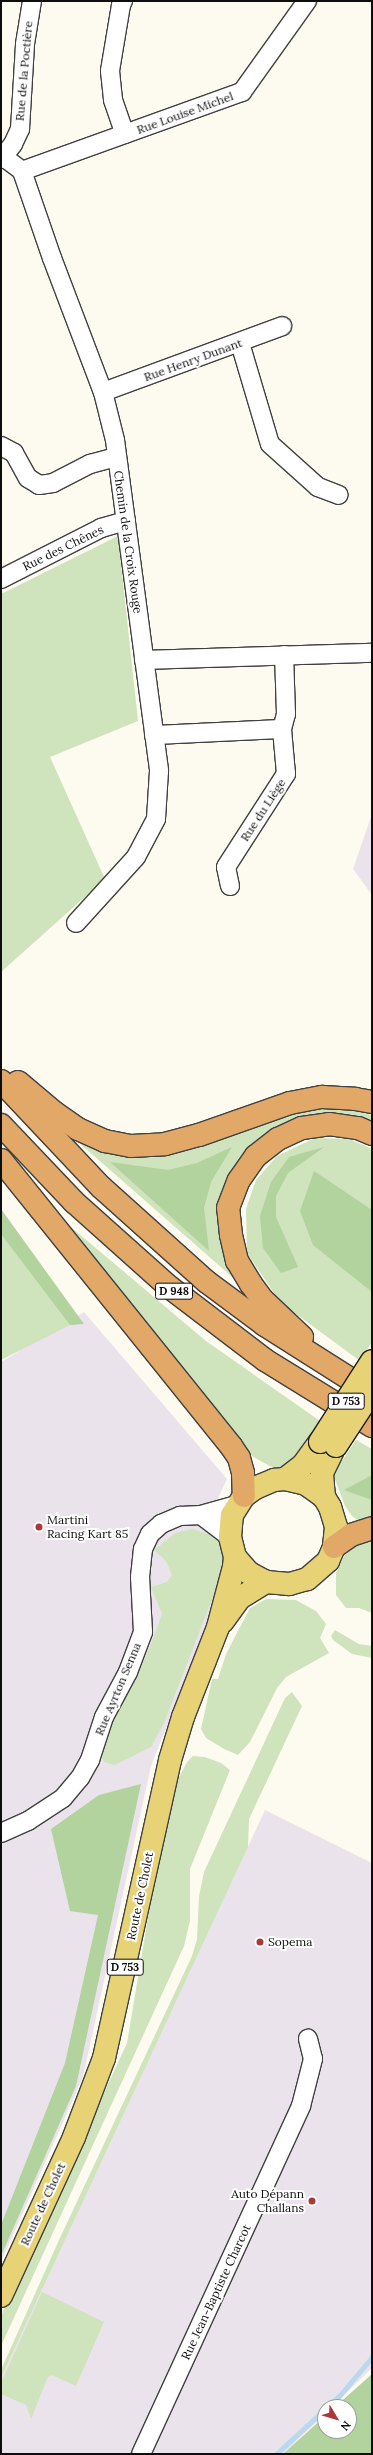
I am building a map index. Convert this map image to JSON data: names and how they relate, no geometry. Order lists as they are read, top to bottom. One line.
{"streets":{"highway":["D 948"],"main road":["D 753","Route de Cholet"],"street":["Rue de la Poctière","Rue Louise Michel","Rue Henry Dunant","Chemin de la Croix Rouge","Rue des Chênes","Rue du Liège","Rue Ayrton Senna","Rue Jean-Baptiste Charcot"]},"crossings":[["Rue Louise Michel","Chemin de la Croix Rouge"],["Rue Henry Dunant","Chemin de la Croix Rouge"],["Chemin de la Croix Rouge","Rue des Chênes"],["D 948","D 753"],["D 753","Rue Ayrton Senna"],["D 753","Route de Cholet"],["Rue Ayrton Senna","Route de Cholet"]],"places":["Martini Racing Kart 85","Sopema","Auto Dépann Challans"],"north":"bottom right"}
